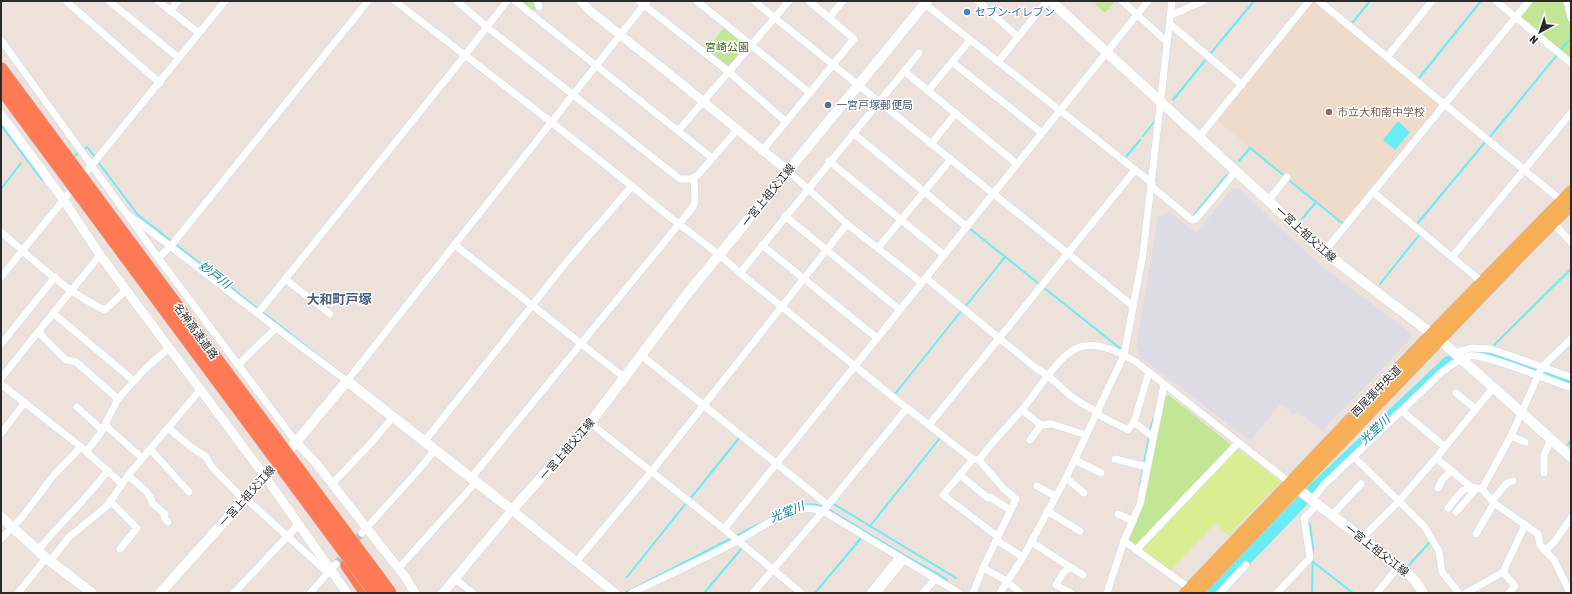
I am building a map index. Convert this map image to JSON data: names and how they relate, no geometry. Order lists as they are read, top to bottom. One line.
{"streets":{"highway":["名神高速道路"],"main road":["一宮上祖父江線","西尾張中央道"]},"crossings":[["一宮上祖父江線","西尾張中央道"]],"districts":["大和町戸塚"],"water":["妙戸川","光堂川"],"parks":["宮崎公園"],"places":["セブン-イレブン","一宮戸塚郵便局","市立大和南中学校"],"north":"bottom left"}
